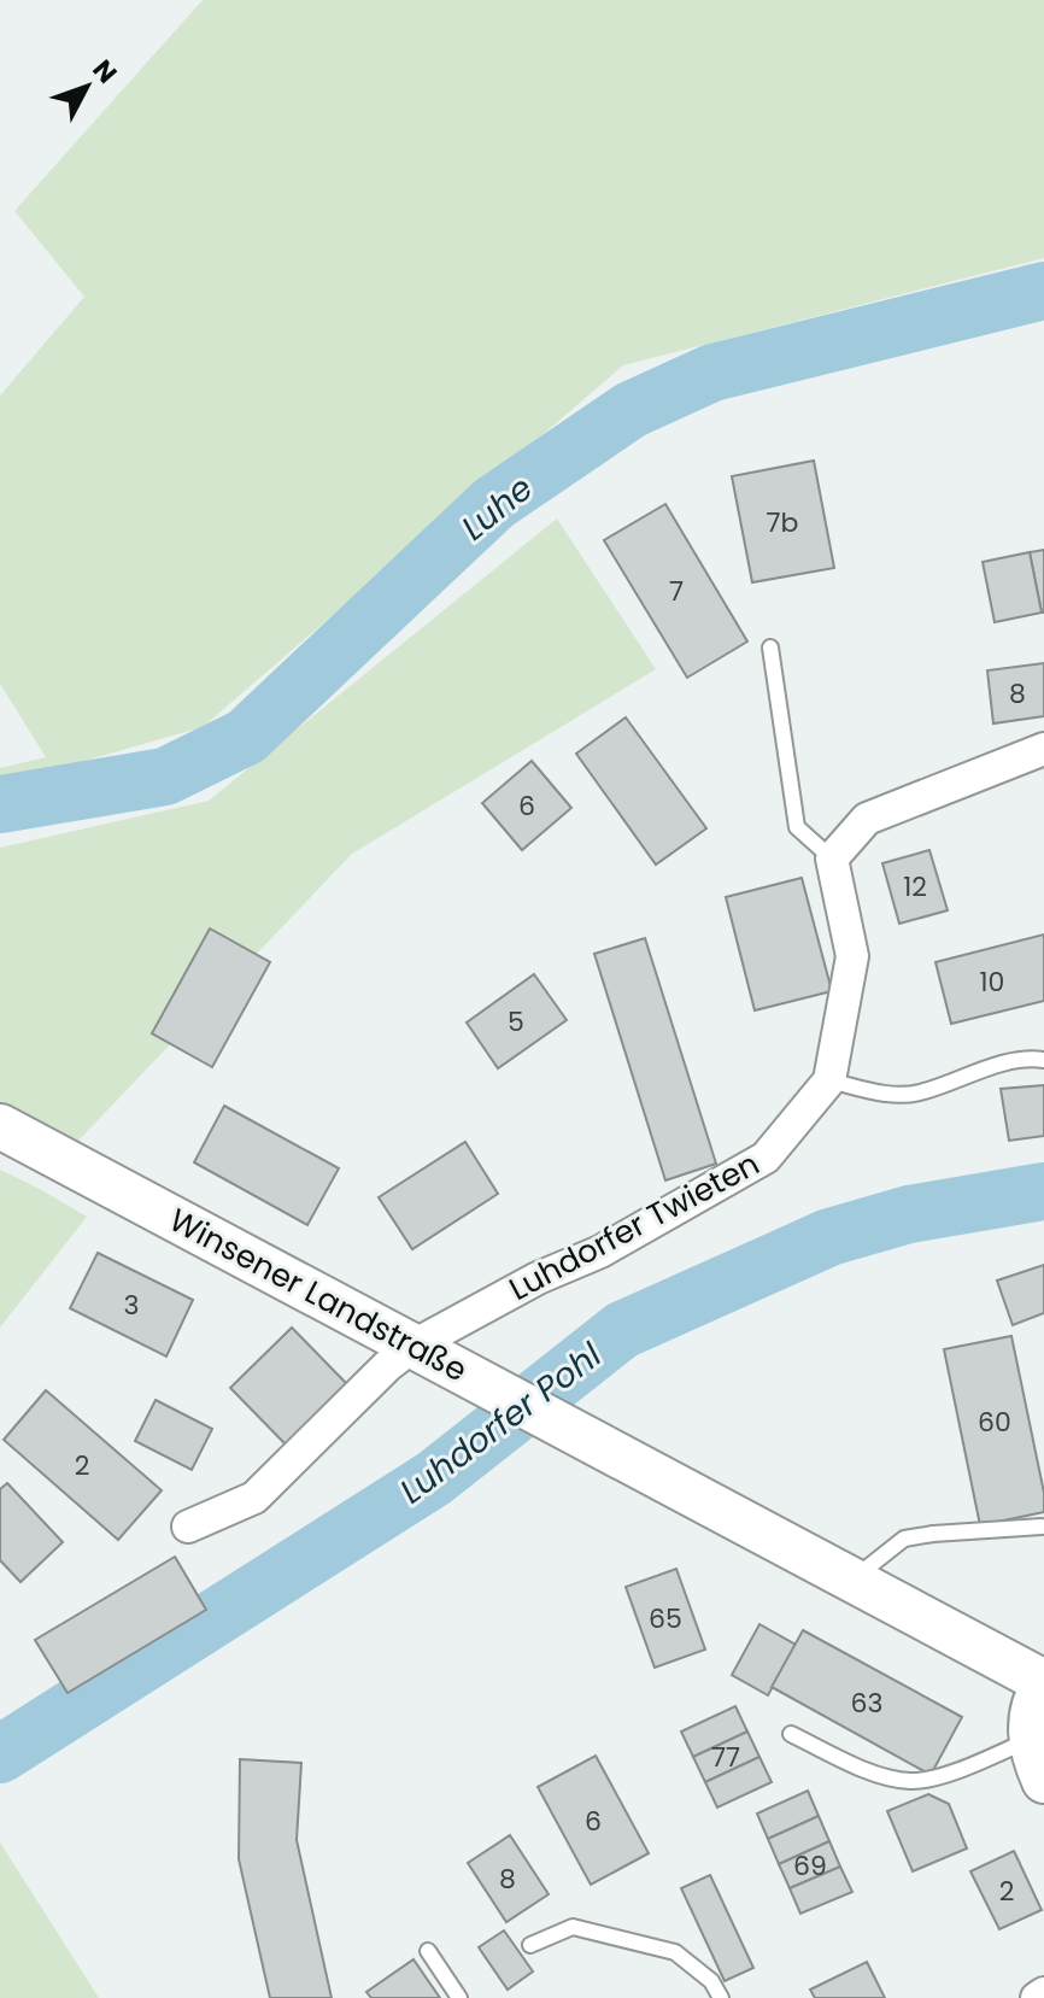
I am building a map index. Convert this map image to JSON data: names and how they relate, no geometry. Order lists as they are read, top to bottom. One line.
{"streets":{"main road":["Winsener Landstraße"],"street":["Luhdorfer Twieten"]},"crossings":[["Luhdorfer Twieten","Winsener Landstraße"]],"water":["Luhe","Luhdorfer Pohl"],"house_numbers":["7b","7","8","6","12","10","5","3","60","2","65","63","77","6","69","8","2"],"north":"top right"}
